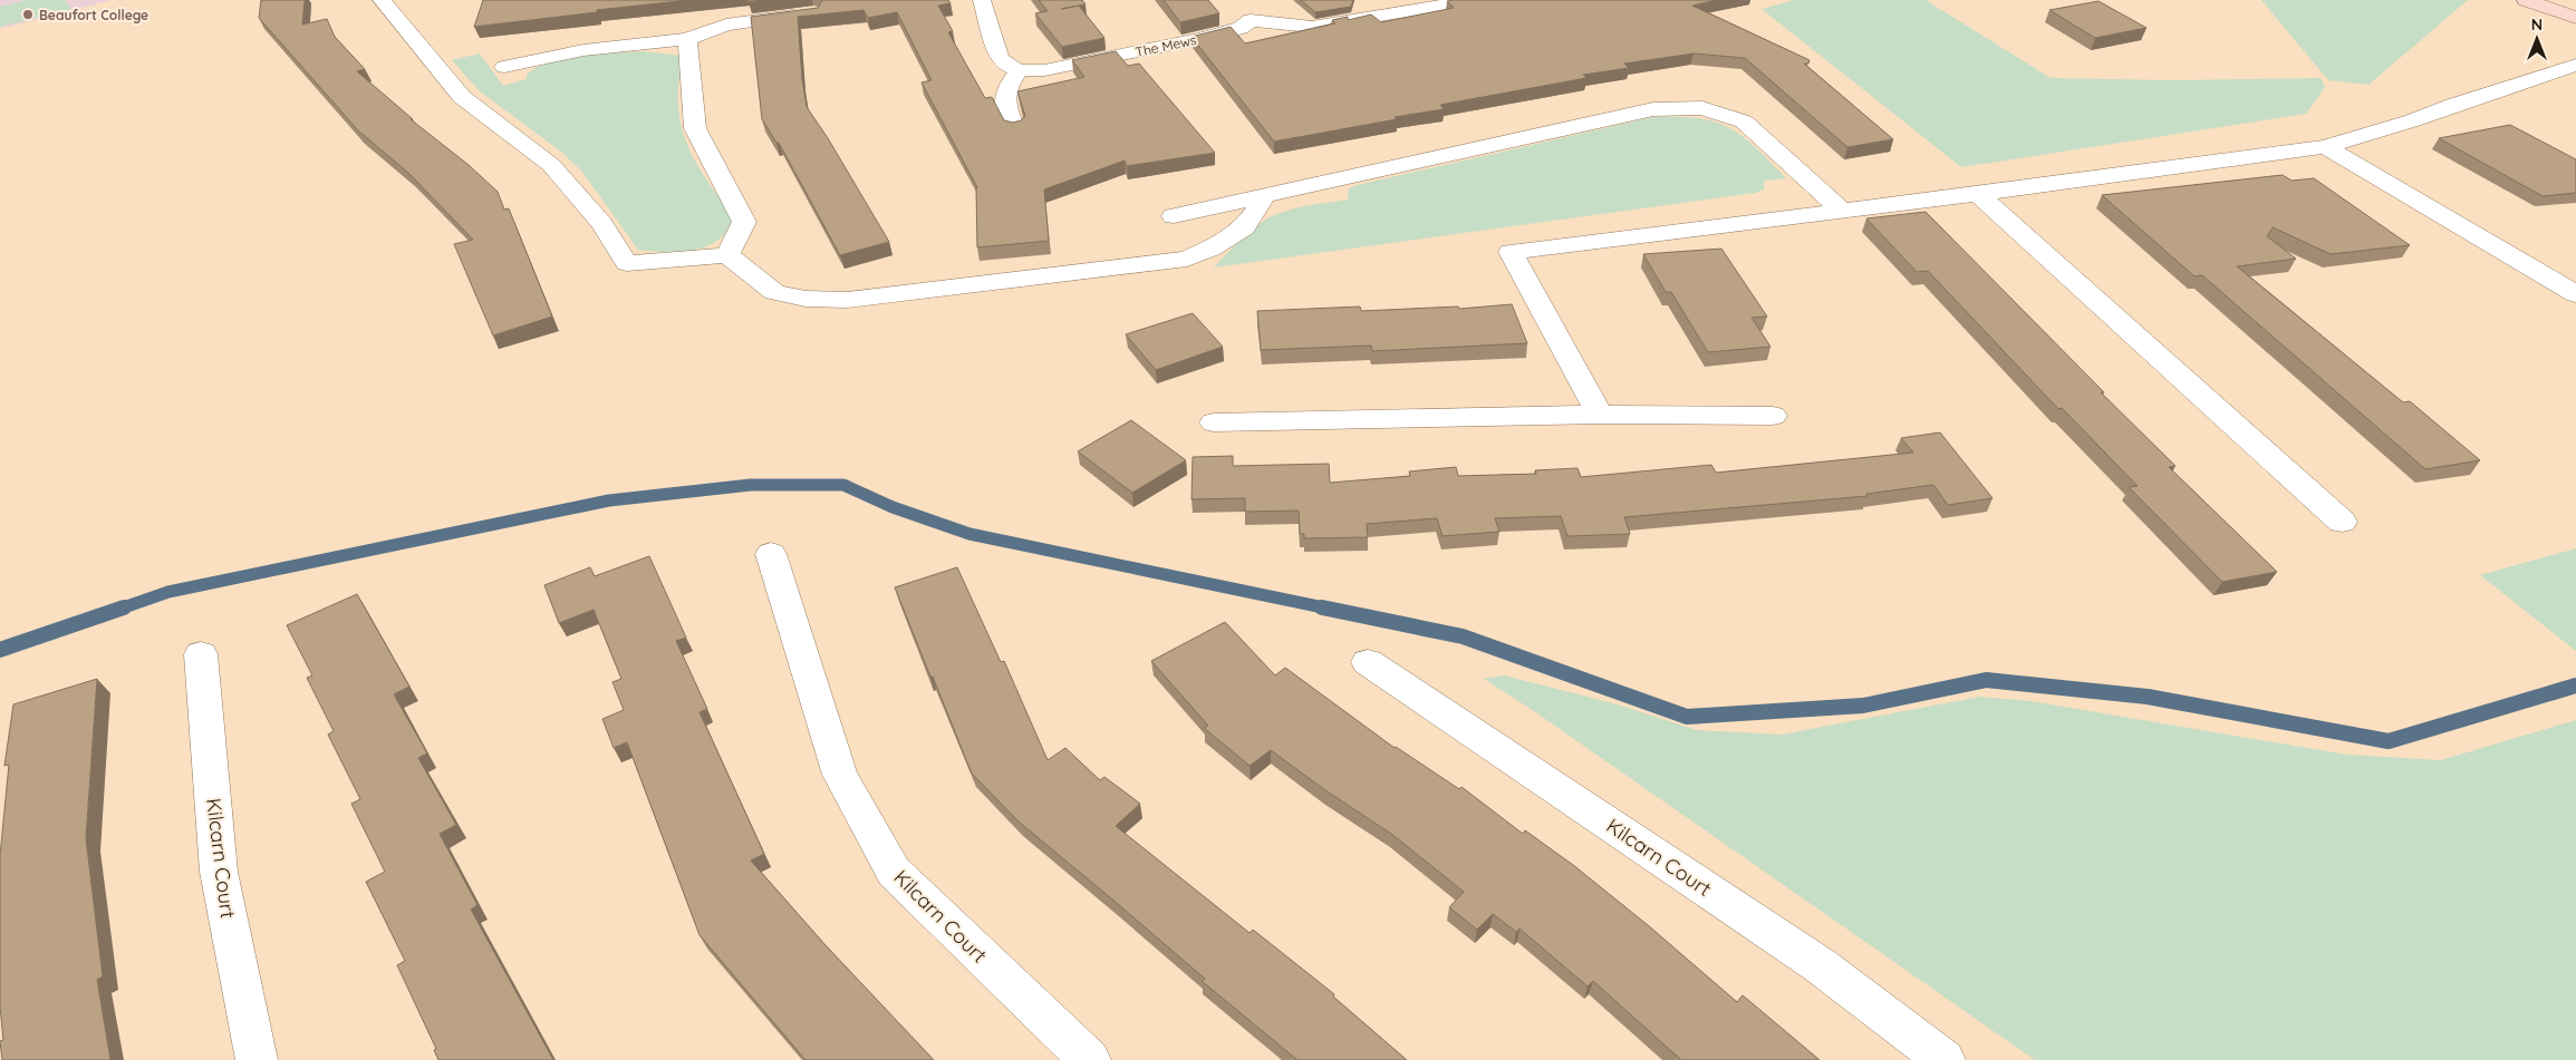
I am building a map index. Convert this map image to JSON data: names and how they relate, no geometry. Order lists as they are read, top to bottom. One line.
{"streets":{"street":["The Mews","Kilcarn Court"]},"places":["Beaufort College"],"north":"top"}
